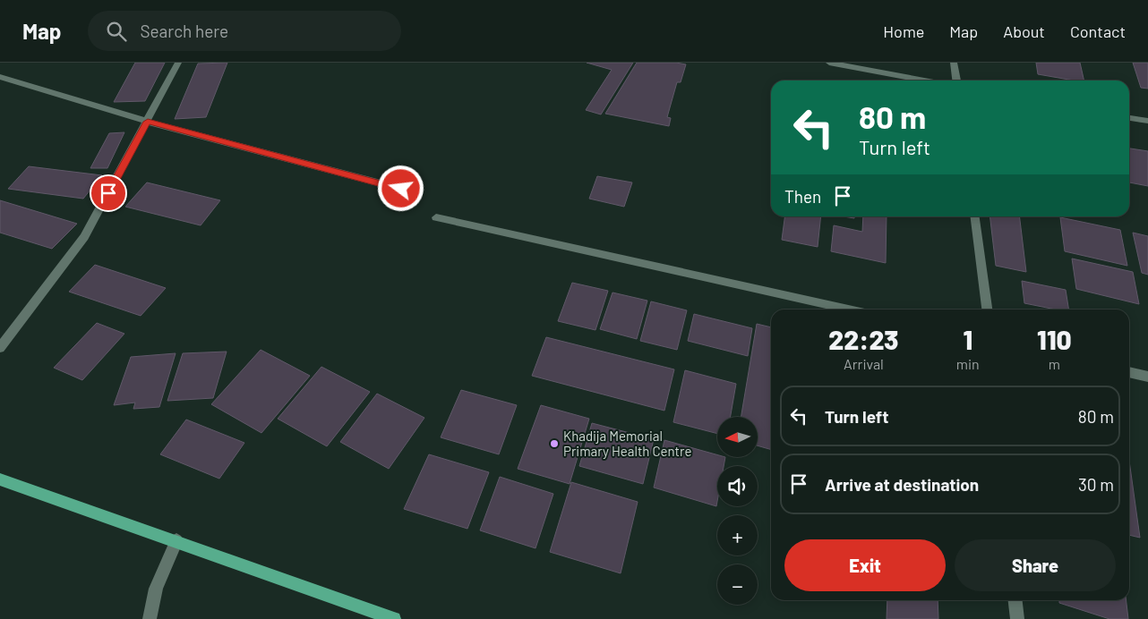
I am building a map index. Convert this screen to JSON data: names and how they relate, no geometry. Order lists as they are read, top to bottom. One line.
{"places":["Khadija Memorial Primary Health Centre"],"north":"left","page":{"header":"Map","search":"Search here","nav":["Home","Map","About","Contact"],"turn":["80 m","Turn left"],"then":"Then","eta":["22:23","Arrival","1","min","110","m"],"list":[{"name":"Turn left","value":"80 m"},{"name":"Arrive at destination","value":"30 m"}],"map_buttons":["+","−"],"buttons":["Exit","Share"]}}
